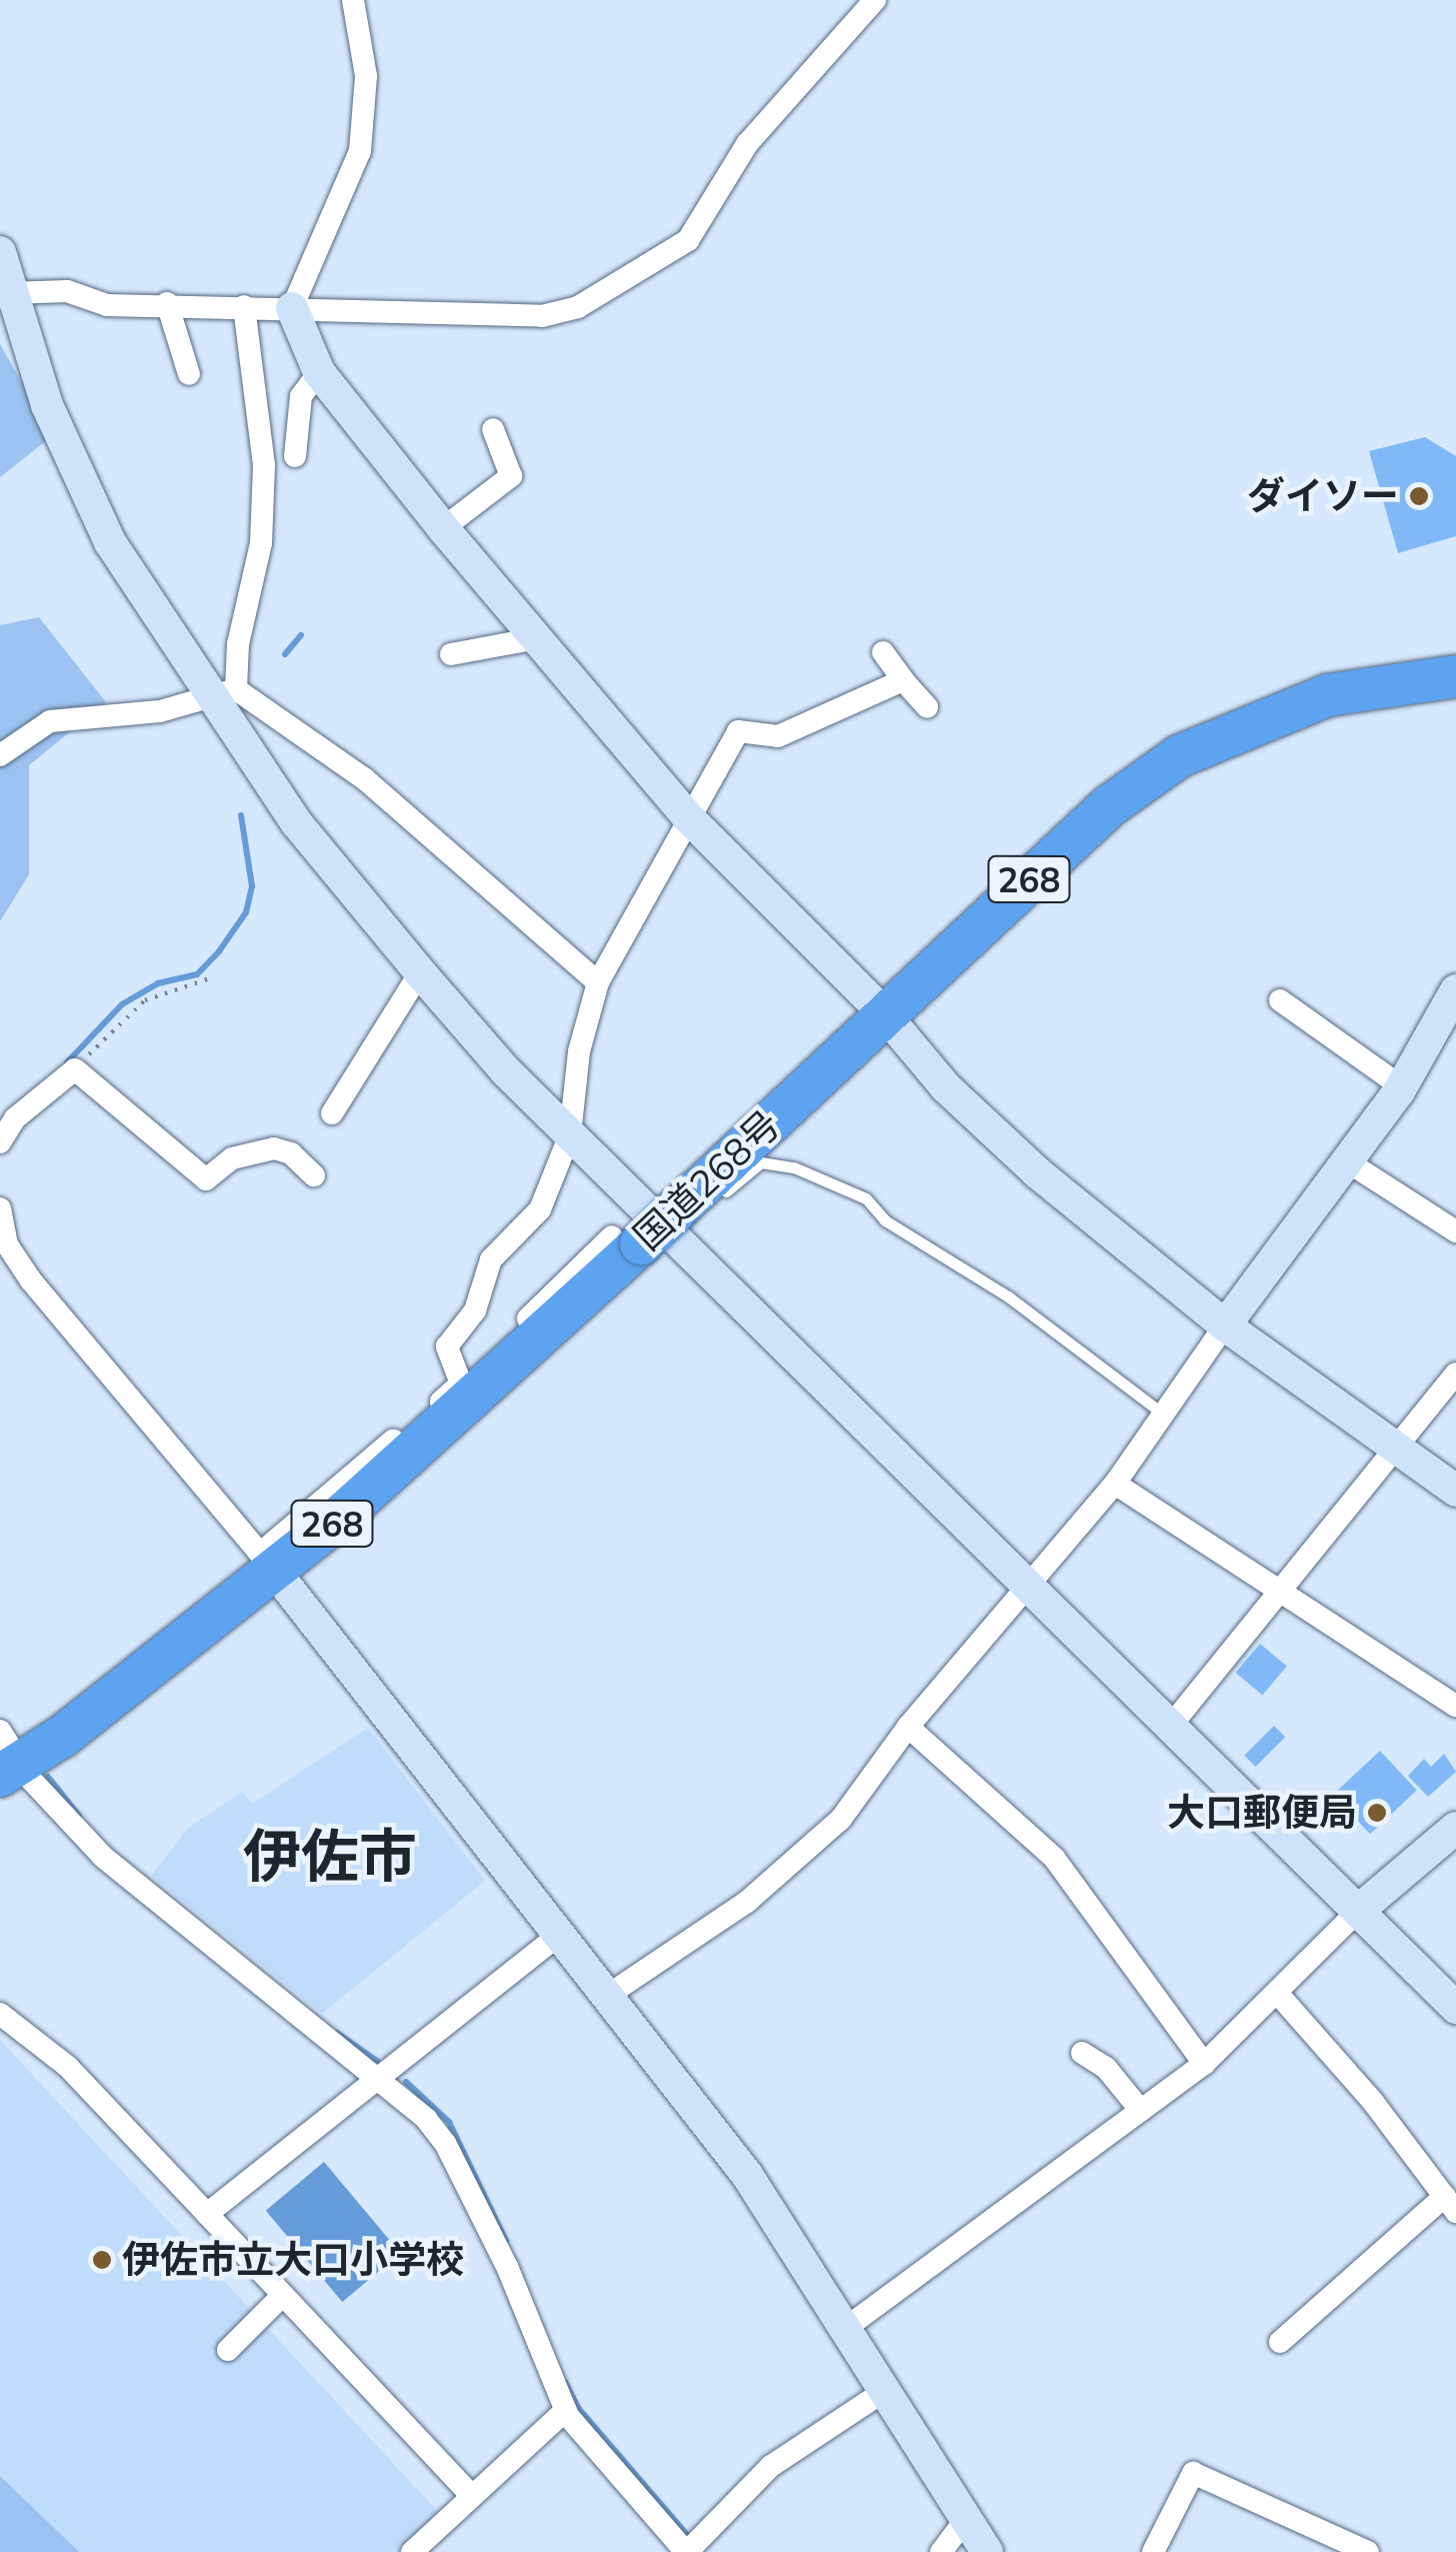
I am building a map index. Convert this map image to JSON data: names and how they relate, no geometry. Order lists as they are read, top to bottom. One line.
{"streets":{"highway":["268","国道268号"]},"districts":["伊佐市"],"places":["ダイソー","大口郵便局","伊佐市立大口小学校"]}
